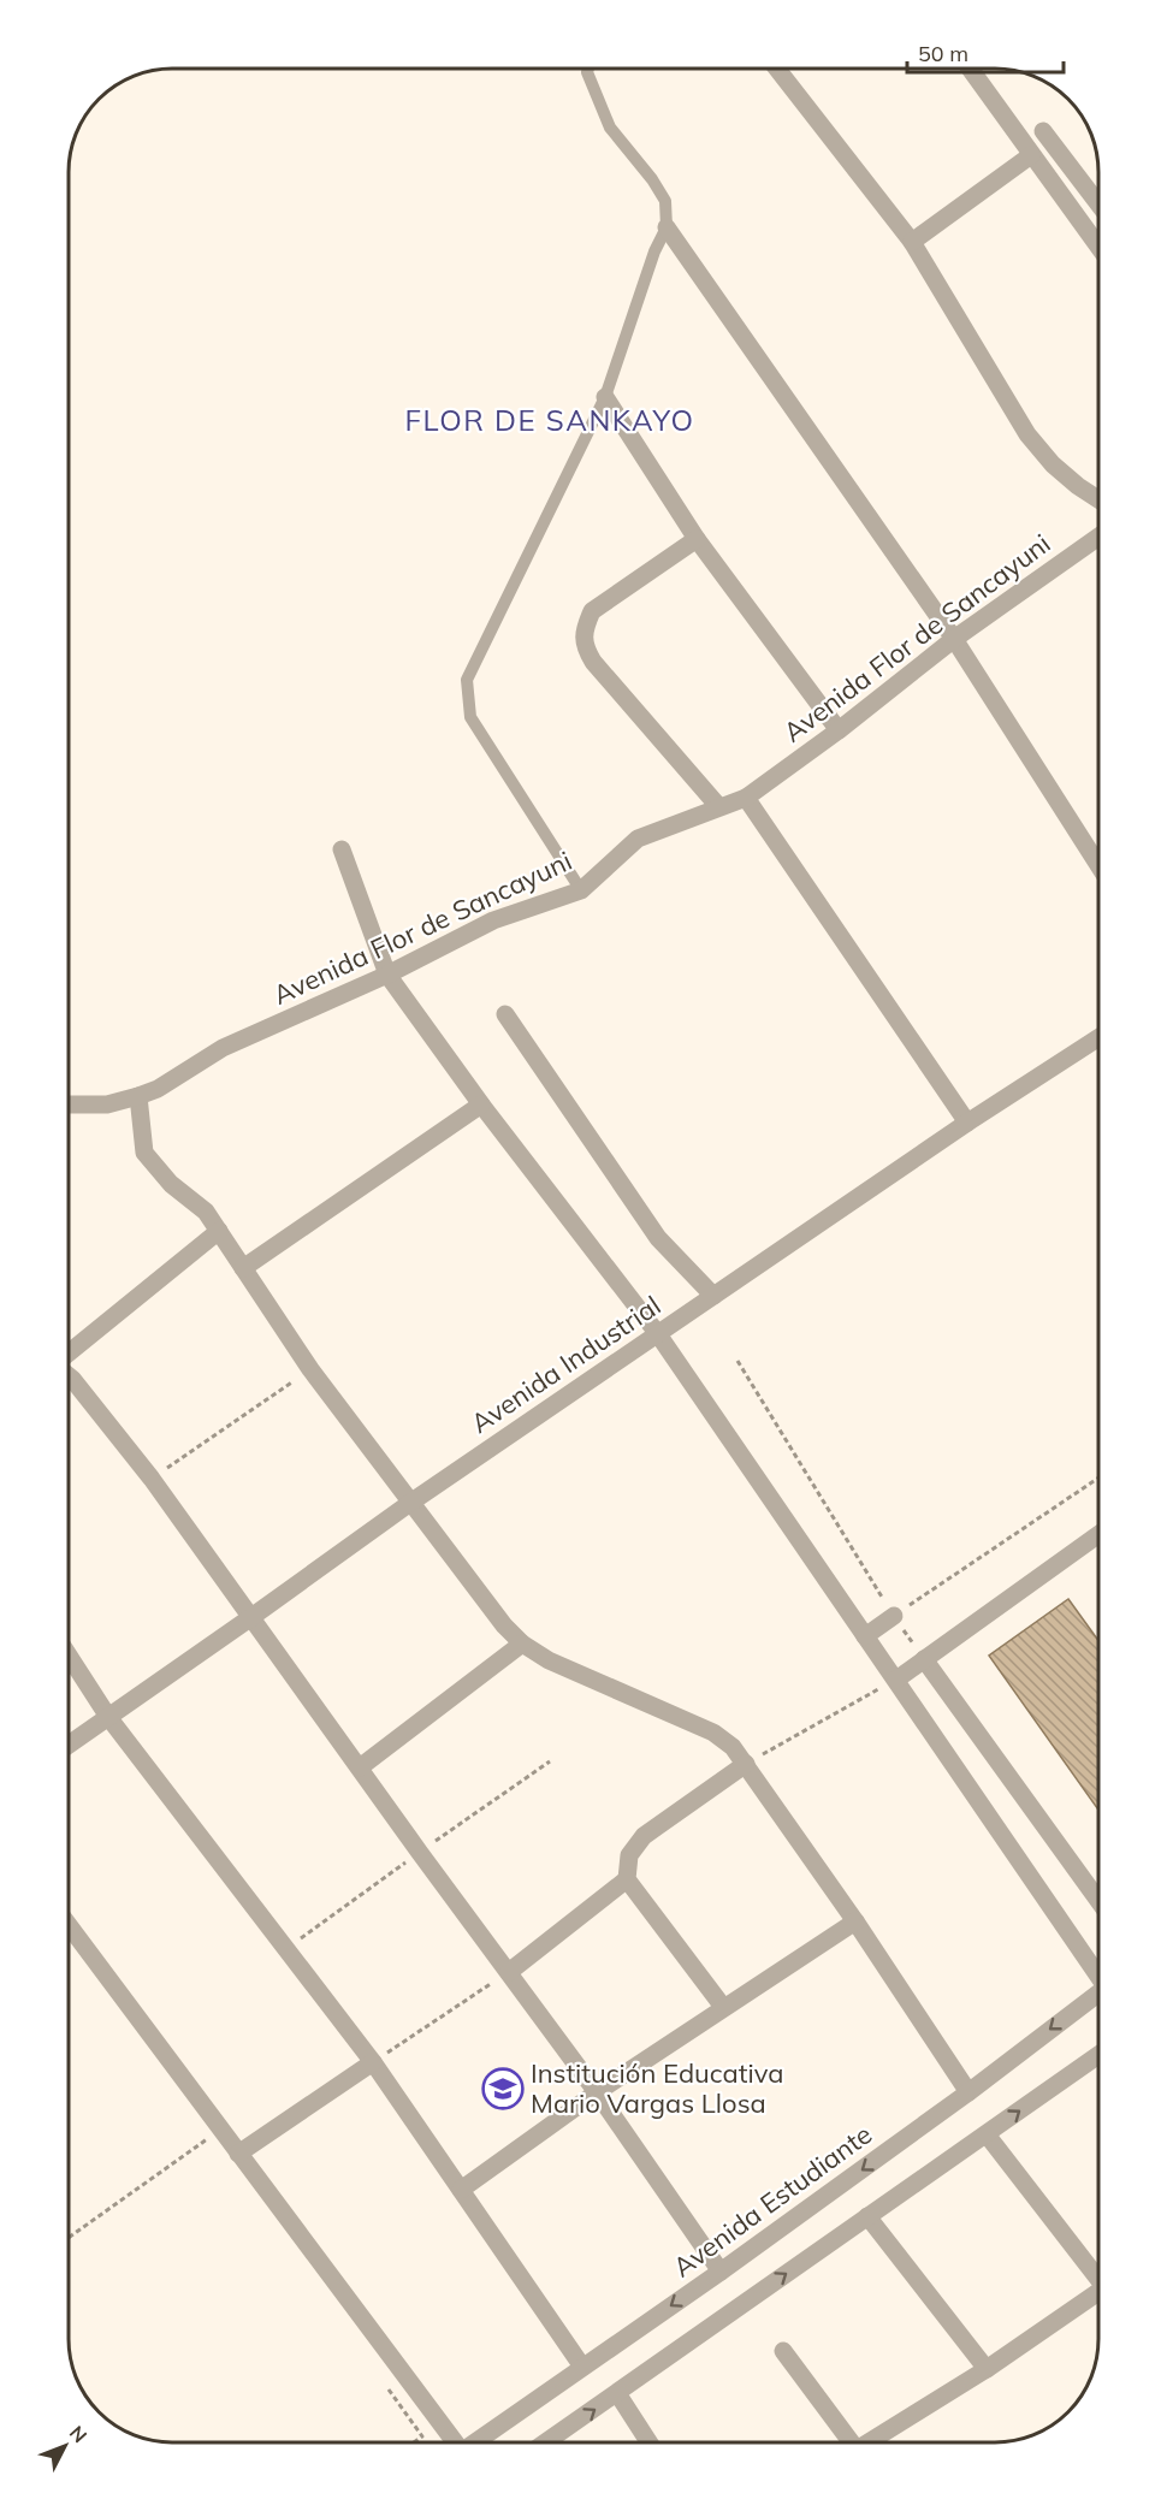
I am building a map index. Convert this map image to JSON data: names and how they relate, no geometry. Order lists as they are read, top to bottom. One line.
{"streets":{"street":["Avenida Flor de Sancayuni","Avenida Industrial","Avenida Estudiante"]},"districts":["FLOR DE SANKAYO"],"places":{"school or university":["Institución Educativa Mario Vargas Llosa"]},"scale_bar":"50 m","north":"top right"}
